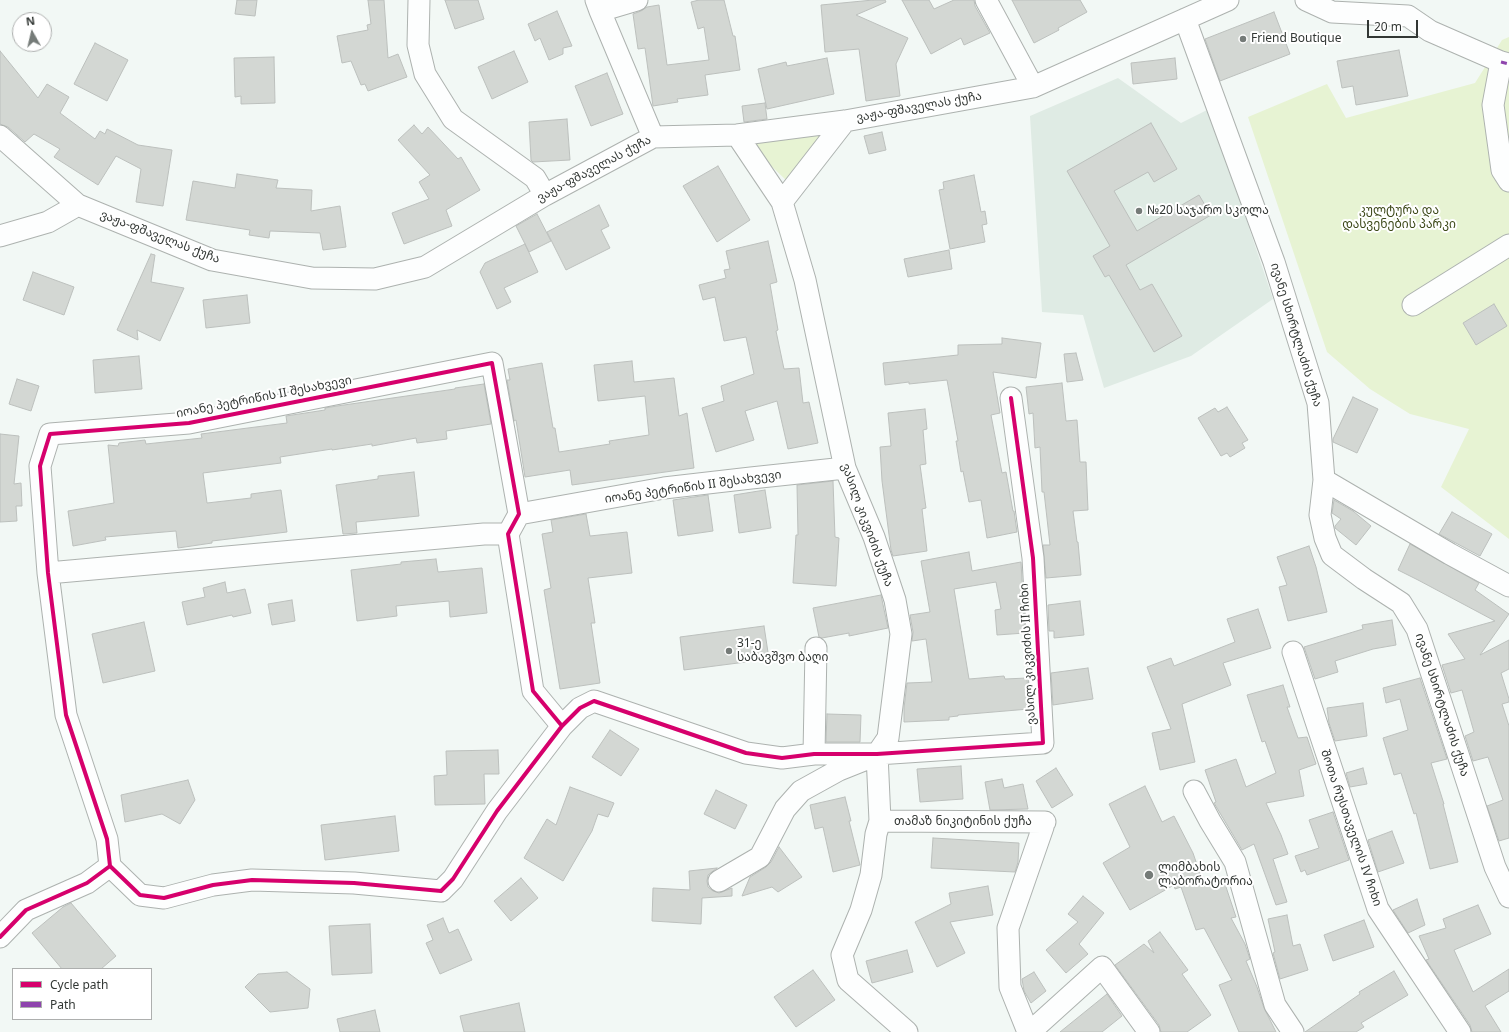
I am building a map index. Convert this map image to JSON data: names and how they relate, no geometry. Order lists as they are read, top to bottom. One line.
{"streets":{"street":["ვაჟა-ფშაველას ქუჩა","ივანე სხირტლაძის ქუჩა","იოანე პეტრიწის II შესახვევი","ვასილ კიკვიძის ქუჩა","ვასილ კიკვიძის II ჩიხი","თამაზ ნიკიტინის ქუჩა","შოთა რუსთაველის IV ჩიხი"]},"crossings":[["ვაჟა-ფშაველას ქუჩა","ივანე სხირტლაძის ქუჩა"],["ვაჟა-ფშაველას ქუჩა","ვასილ კიკვიძის ქუჩა"],["იოანე პეტრიწის II შესახვევი","ვასილ კიკვიძის ქუჩა"],["ვასილ კიკვიძის ქუჩა","ვასილ კიკვიძის II ჩიხი"]],"parks":["კულტურა და დასვენების პარკი"],"places":["Friend Boutique","№20 საჯარო სკოლა","31-ე საბავშვო ბაღი","ლიმბახის ლაბორატორია"],"legend":["Cycle path","Path"],"scale_bar":"20 m","north":"top"}
